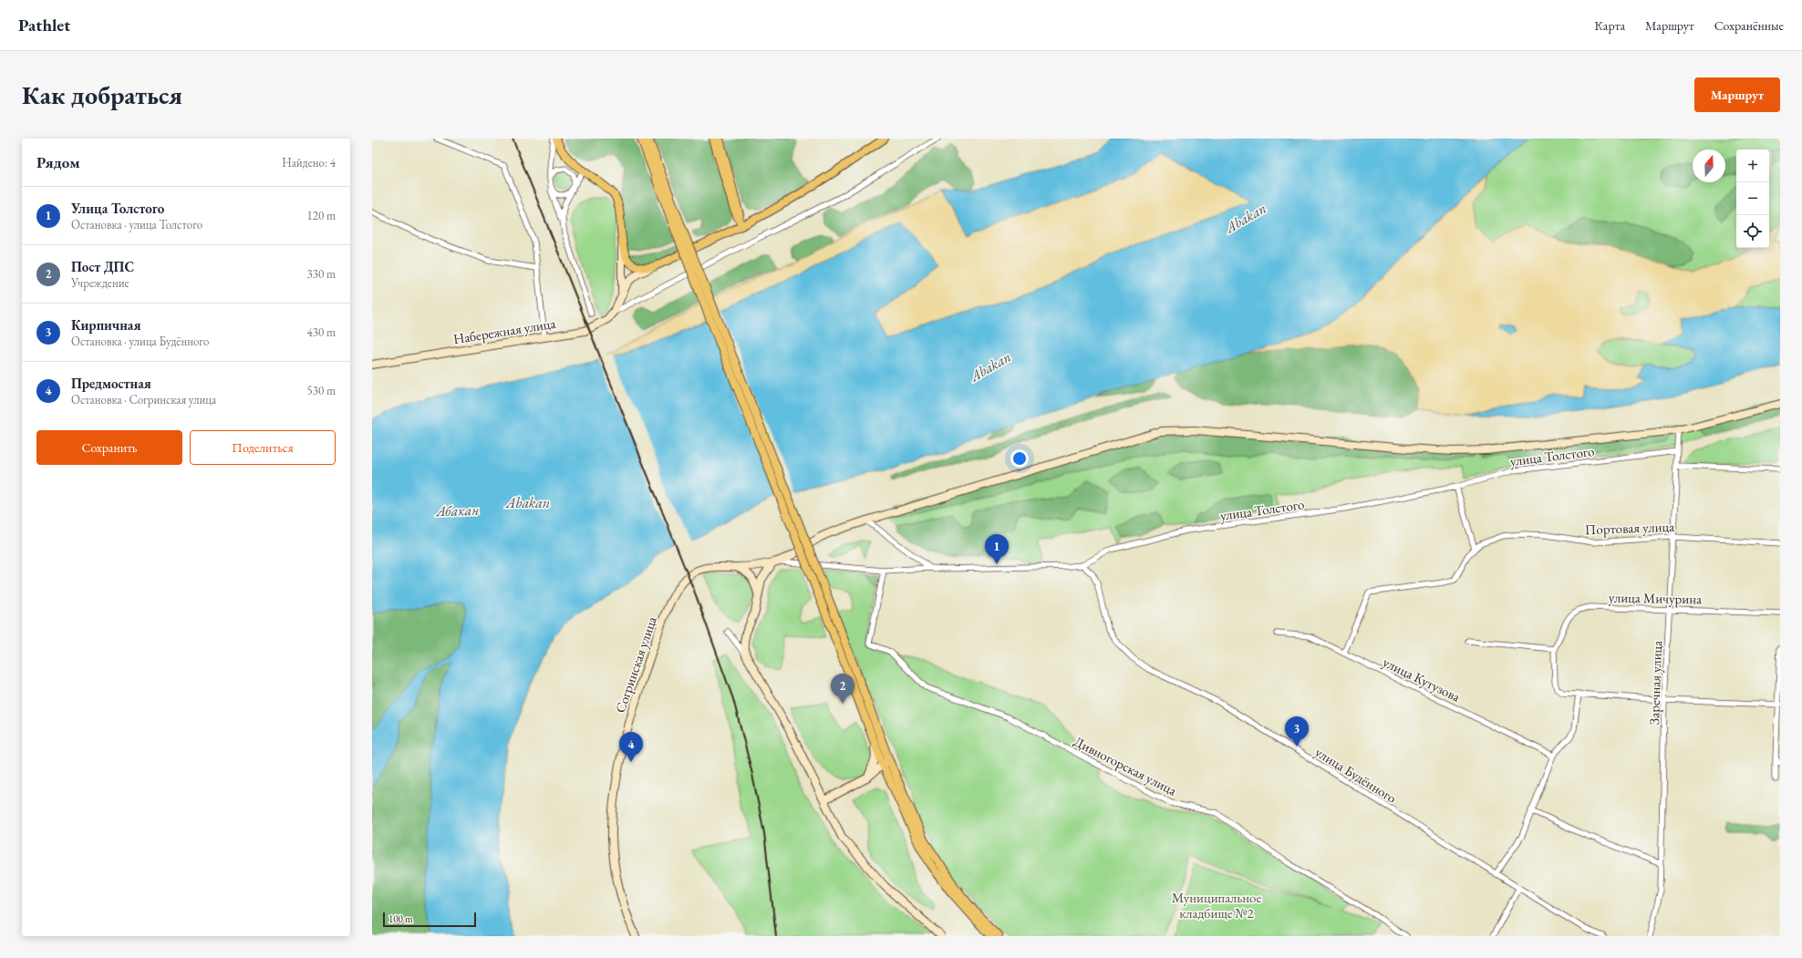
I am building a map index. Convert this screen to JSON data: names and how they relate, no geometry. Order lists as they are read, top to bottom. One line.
{"streets":{"street":["Набережная улица","улица Толстого","Портовая улица","улица Мичурина","Согринская улица","улица Кутузова","Заречная улица","Дивногорская улица","улица Будённого"]},"crossings":[["улица Толстого","Согринская улица"],["улица Толстого","Заречная улица"],["улица Толстого","Дивногорская улица"],["улица Толстого","улица Будённого"],["Портовая улица","улица Кутузова"],["Портовая улица","Заречная улица"],["улица Мичурина","Заречная улица"]],"water":["Abakan","Абакан"],"parks":["Муниципальное кладбище №2"],"scale_bar":"100 m","north":"top","page":{"header":"Pathlet","nav":["Карта","Маршрут","Сохранённые"],"buttons":["Маршрут",["Сохранить","Поделиться"]],"title":"Как добраться","heading":["Рядом","Найдено: 4"],"map_buttons":["+","−"],"list":[{"mark":"1","name":"Улица Толстого","note":"Остановка · улица Толстого","value":"120 m"},{"mark":"2","name":"Пост ДПС","note":"Учреждение","value":"330 m"},{"mark":"3","name":"Кирпичная","note":"Остановка · улица Будённого","value":"430 m"},{"mark":"4","name":"Предмостная","note":"Остановка · Согринская улица","value":"530 m"}],"pins":["1","2","3","4"],"scale":"100 m"}}
